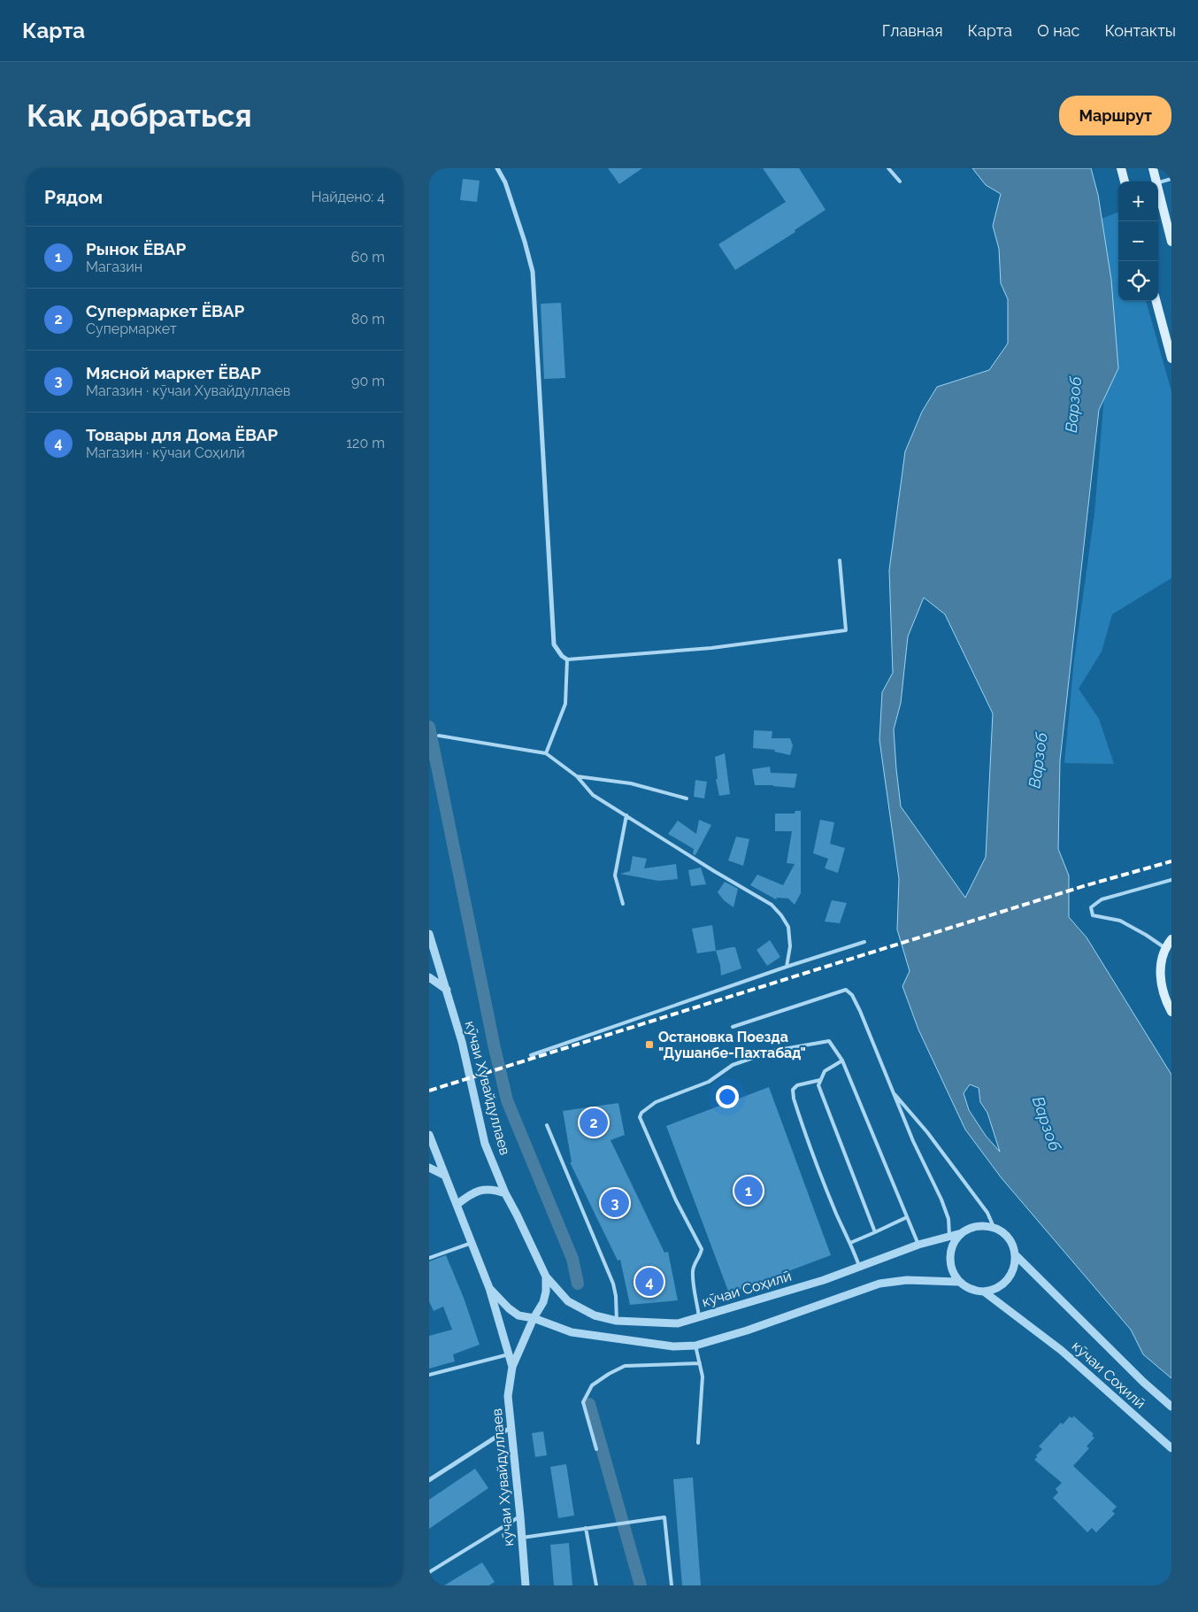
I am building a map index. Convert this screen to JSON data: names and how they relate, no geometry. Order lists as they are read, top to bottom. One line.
{"streets":{"street":["кӯчаи Хувайдуллаев","кӯчаи Соҳилӣ"]},"crossings":[["кӯчаи Хувайдуллаев","кӯчаи Соҳилӣ"]],"water":["Варзоб"],"places":{"transit":["Остановка Поезда \"Душанбе-Пахтабад\""]},"page":{"header":"Карта","nav":["Главная","Карта","О нас","Контакты"],"buttons":"Маршрут","title":"Как добраться","heading":["Рядом","Найдено: 4"],"map_buttons":["+","−"],"list":[{"mark":"1","name":"Рынок ЁВАР","note":"Магазин","value":"60 m"},{"mark":"2","name":"Супермаркет ЁВАР","note":"Супермаркет","value":"80 m"},{"mark":"3","name":"Мясной маркет ЁВАР","note":"Магазин · кӯчаи Хувайдуллаев","value":"90 m"},{"mark":"4","name":"Товары для Дома ЁВАР","note":"Магазин · кӯчаи Соҳилӣ","value":"120 m"}],"pins":["2","1","3","4"]}}
